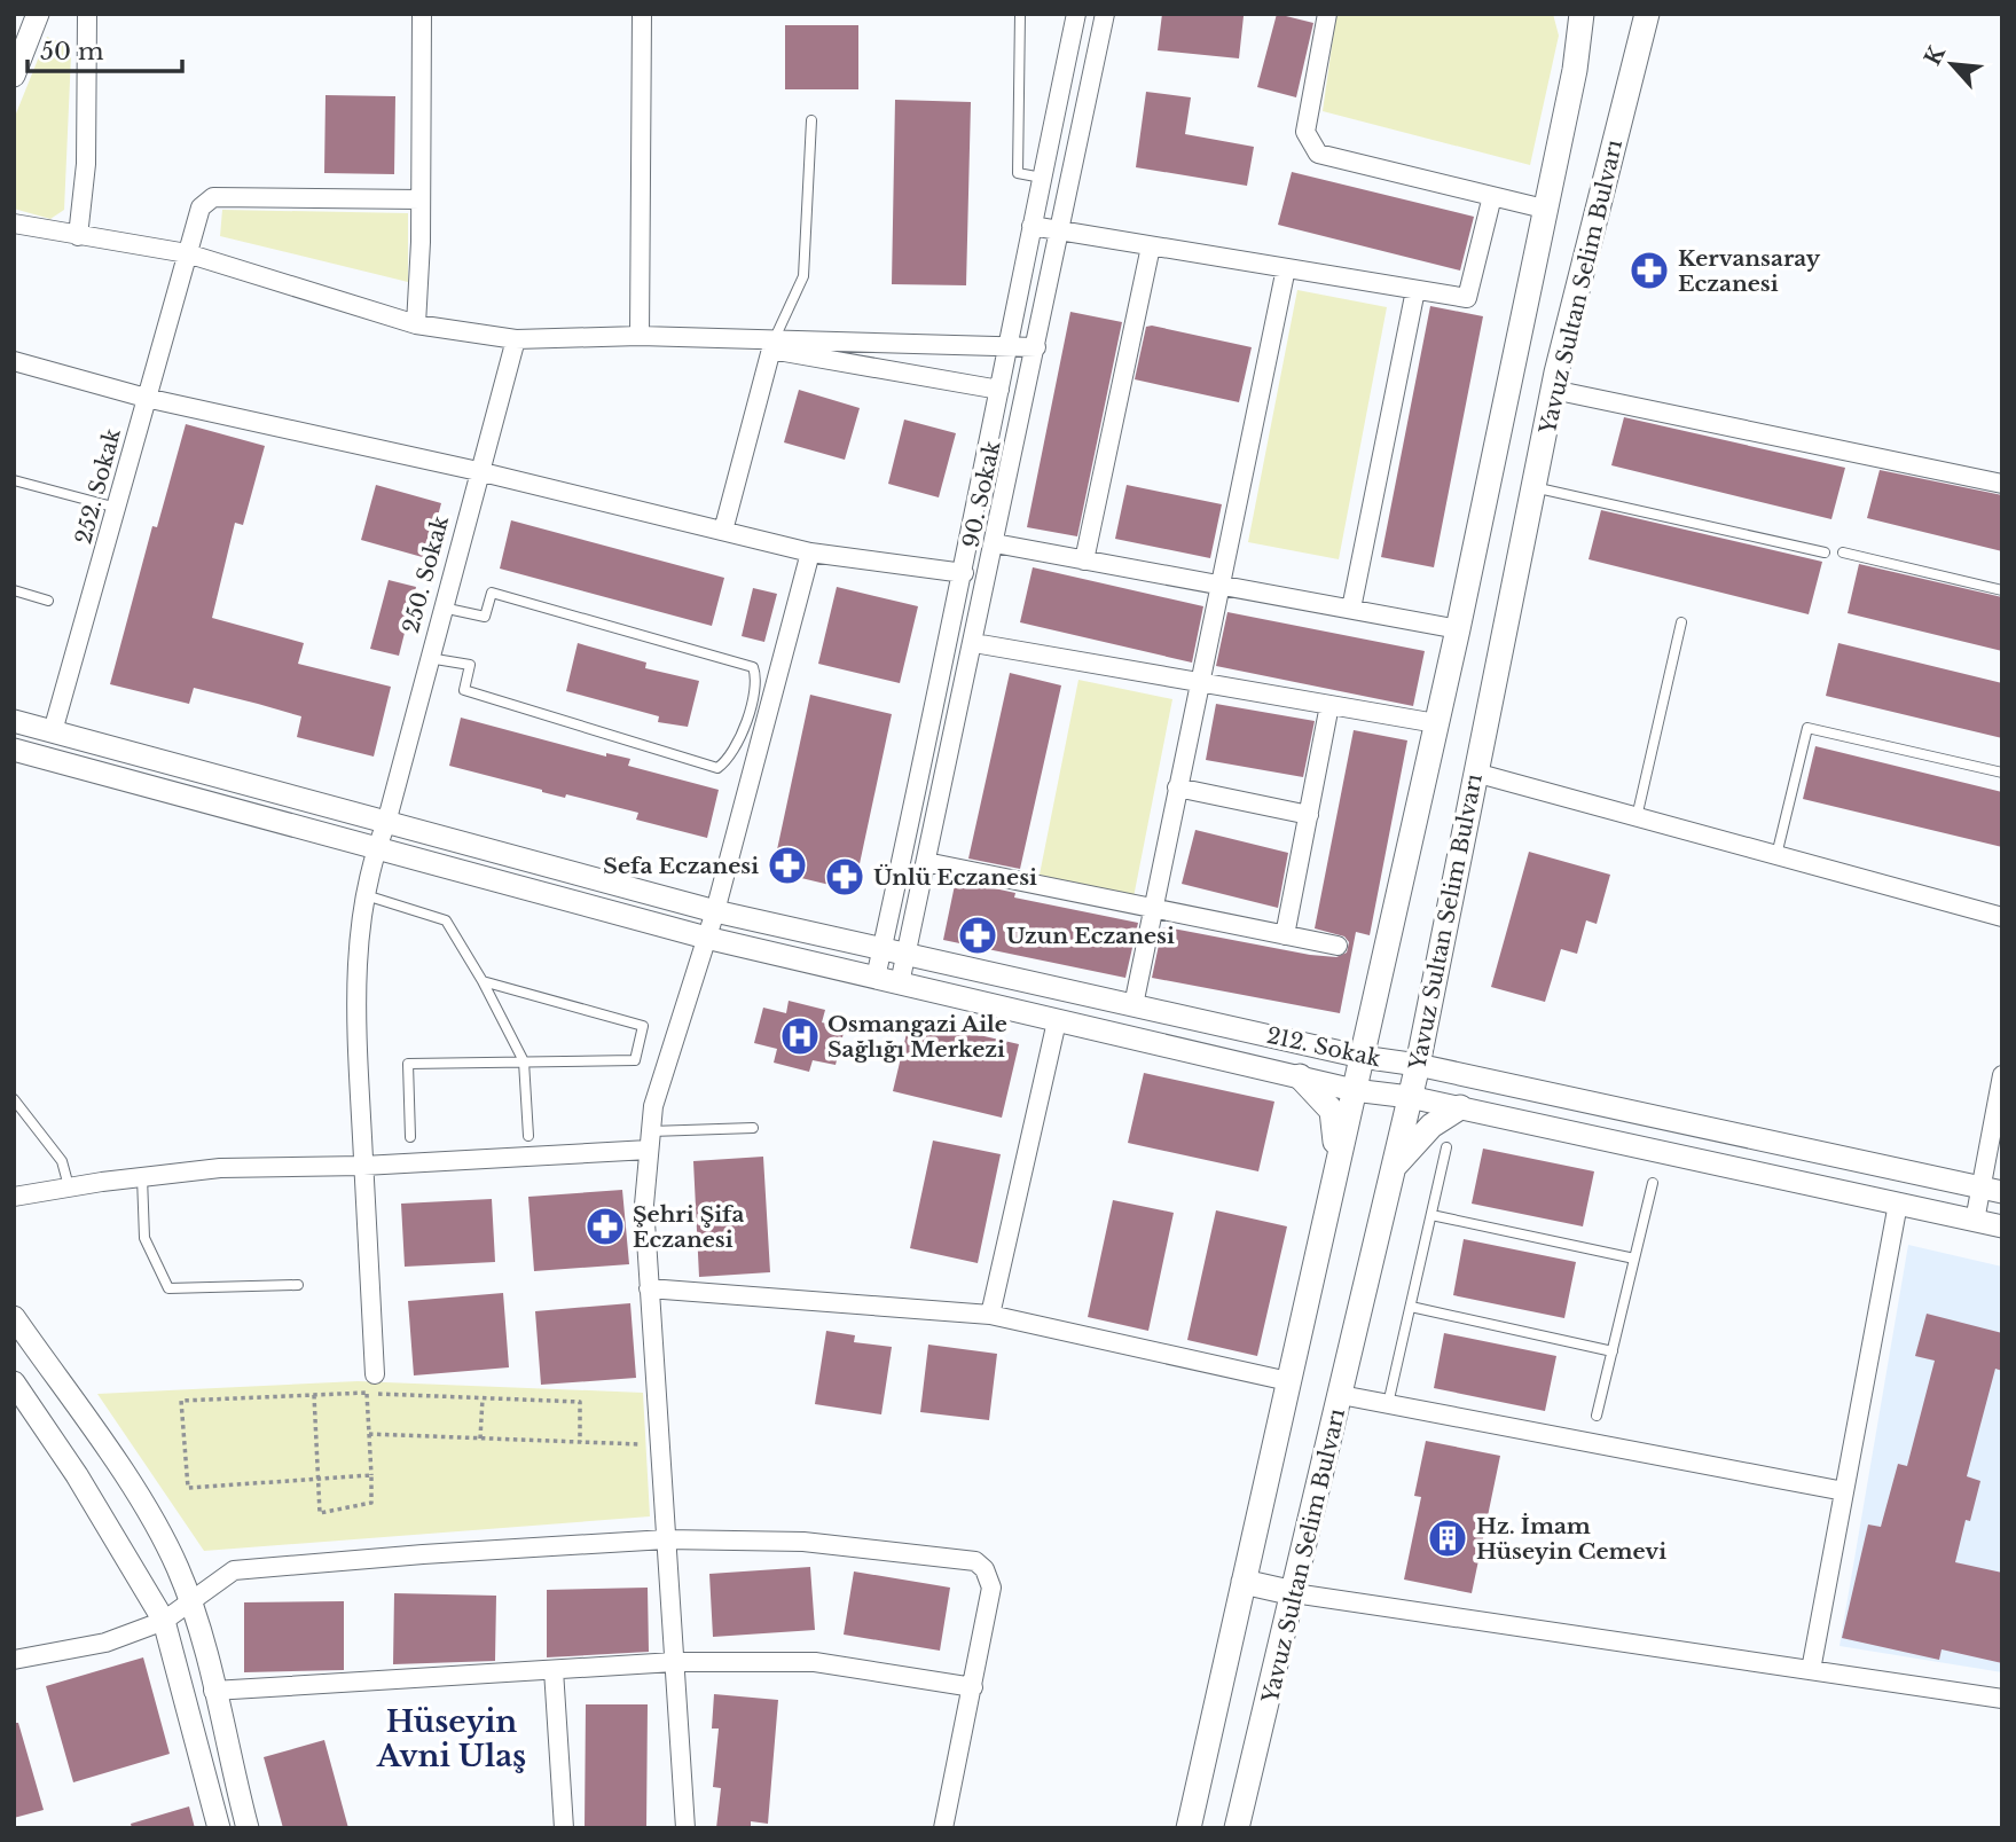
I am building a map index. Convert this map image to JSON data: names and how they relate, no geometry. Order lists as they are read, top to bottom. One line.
{"streets":{"main road":["Yavuz Sultan Selim Bulvarı"],"street":["252. Sokak","90. Sokak","250. Sokak","212. Sokak"]},"crossings":[["Yavuz Sultan Selim Bulvarı","212. Sokak"],["252. Sokak","212. Sokak"],["90. Sokak","212. Sokak"],["250. Sokak","212. Sokak"]],"districts":["Hüseyin Avni Ulaş"],"places":{"pharmacy":["Kervansaray Eczanesi","Sefa Eczanesi","Ünlü Eczanesi","Uzun Eczanesi","Şehri Şifa Eczanesi"],"hospital":["Osmangazi Aile Sağlığı Merkezi"],"building":["Hz. İmam Hüseyin Cemevi"]},"scale_bar":"50 m","north":"top left"}
